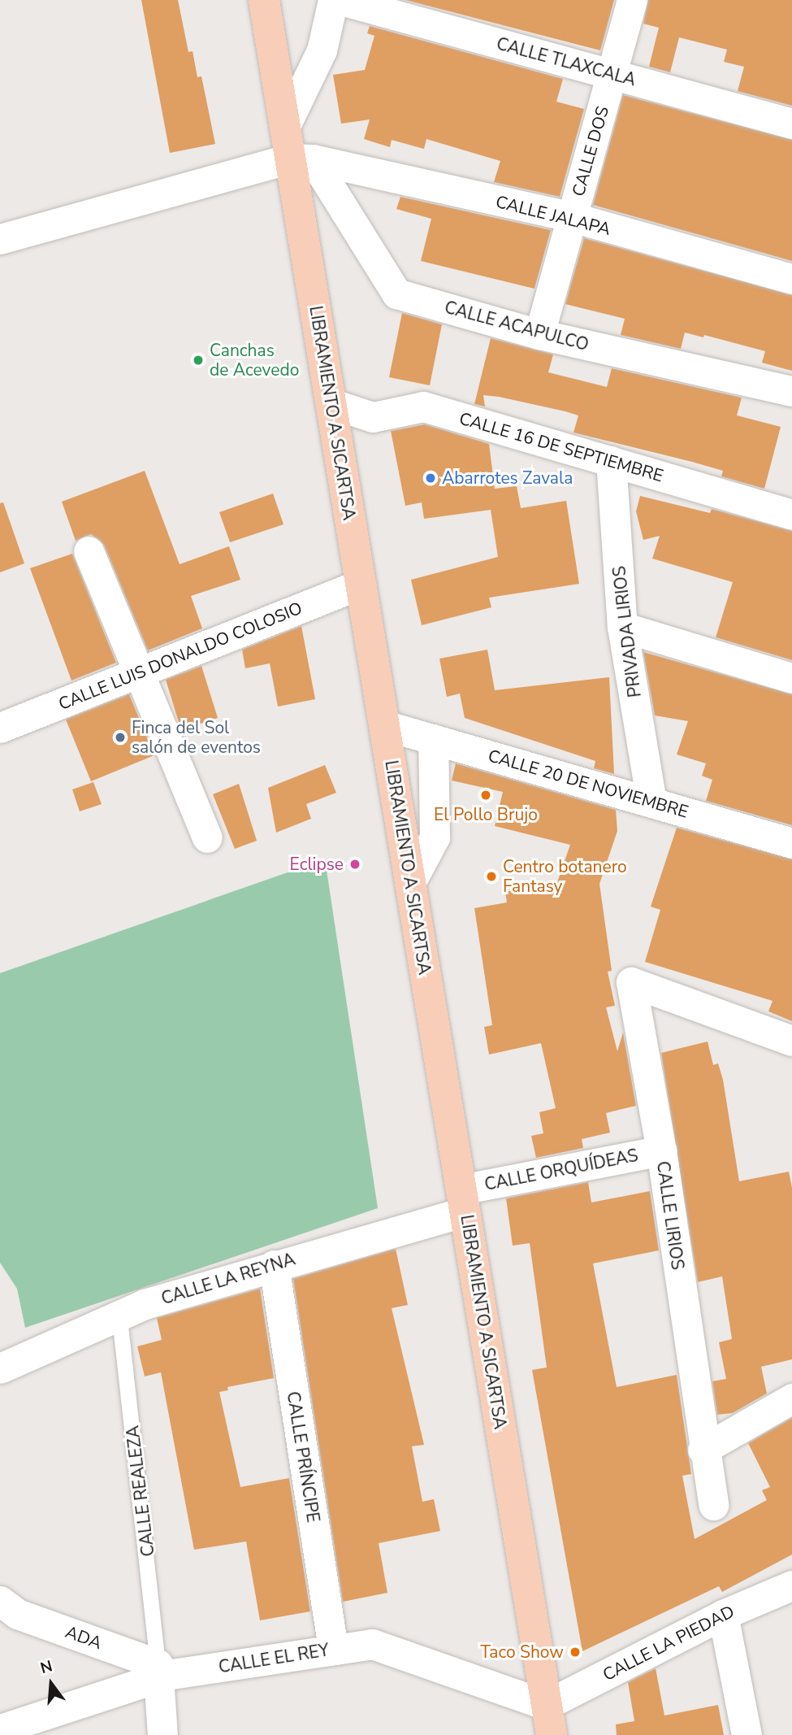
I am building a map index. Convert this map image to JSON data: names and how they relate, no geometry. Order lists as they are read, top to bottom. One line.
{"streets":{"main road":["LIBRAMIENTO A SICARTSA"],"street":["CALLE TLAXCALA","CALLE DOS","CALLE JALAPA","CALLE ACAPULCO","CALLE 16 DE SEPTIEMBRE","PRIVADA LIRIOS","CALLE LUIS DONALDO COLOSIO","CALLE 20 DE NOVIEMBRE","CALLE ORQUÍDEAS","CALLE LIRIOS","CALLE LA REYNA","CALLE PRÍNCIPE","ADA","CALLE LA PIEDAD","CALLE EL REY"],"lane":["CALLE REALEZA"]},"crossings":[["CALLE TLAXCALA","CALLE DOS"],["CALLE DOS","CALLE JALAPA"],["CALLE DOS","CALLE ACAPULCO"],["CALLE JALAPA","CALLE ACAPULCO"],["CALLE JALAPA","LIBRAMIENTO A SICARTSA"],["CALLE ACAPULCO","LIBRAMIENTO A SICARTSA"],["LIBRAMIENTO A SICARTSA","CALLE 16 DE SEPTIEMBRE"],["LIBRAMIENTO A SICARTSA","CALLE LUIS DONALDO COLOSIO"],["LIBRAMIENTO A SICARTSA","CALLE 20 DE NOVIEMBRE"],["LIBRAMIENTO A SICARTSA","CALLE ORQUÍDEAS"],["LIBRAMIENTO A SICARTSA","CALLE LA REYNA"],["LIBRAMIENTO A SICARTSA","CALLE LA PIEDAD"],["LIBRAMIENTO A SICARTSA","CALLE EL REY"],["CALLE 16 DE SEPTIEMBRE","PRIVADA LIRIOS"],["PRIVADA LIRIOS","CALLE 20 DE NOVIEMBRE"],["CALLE ORQUÍDEAS","CALLE LIRIOS"],["CALLE ORQUÍDEAS","CALLE LA REYNA"],["CALLE LA REYNA","CALLE PRÍNCIPE"],["CALLE LA REYNA","CALLE REALEZA"],["CALLE PRÍNCIPE","CALLE EL REY"],["CALLE REALEZA","ADA"],["CALLE REALEZA","CALLE EL REY"],["ADA","CALLE EL REY"],["CALLE LA PIEDAD","CALLE EL REY"]],"places":["Canchas de Acevedo","Abarrotes Zavala","Finca del Sol salón de eventos","El Pollo Brujo","Eclipse","Centro botanero Fantasy","Taco Show"],"north":"top"}
